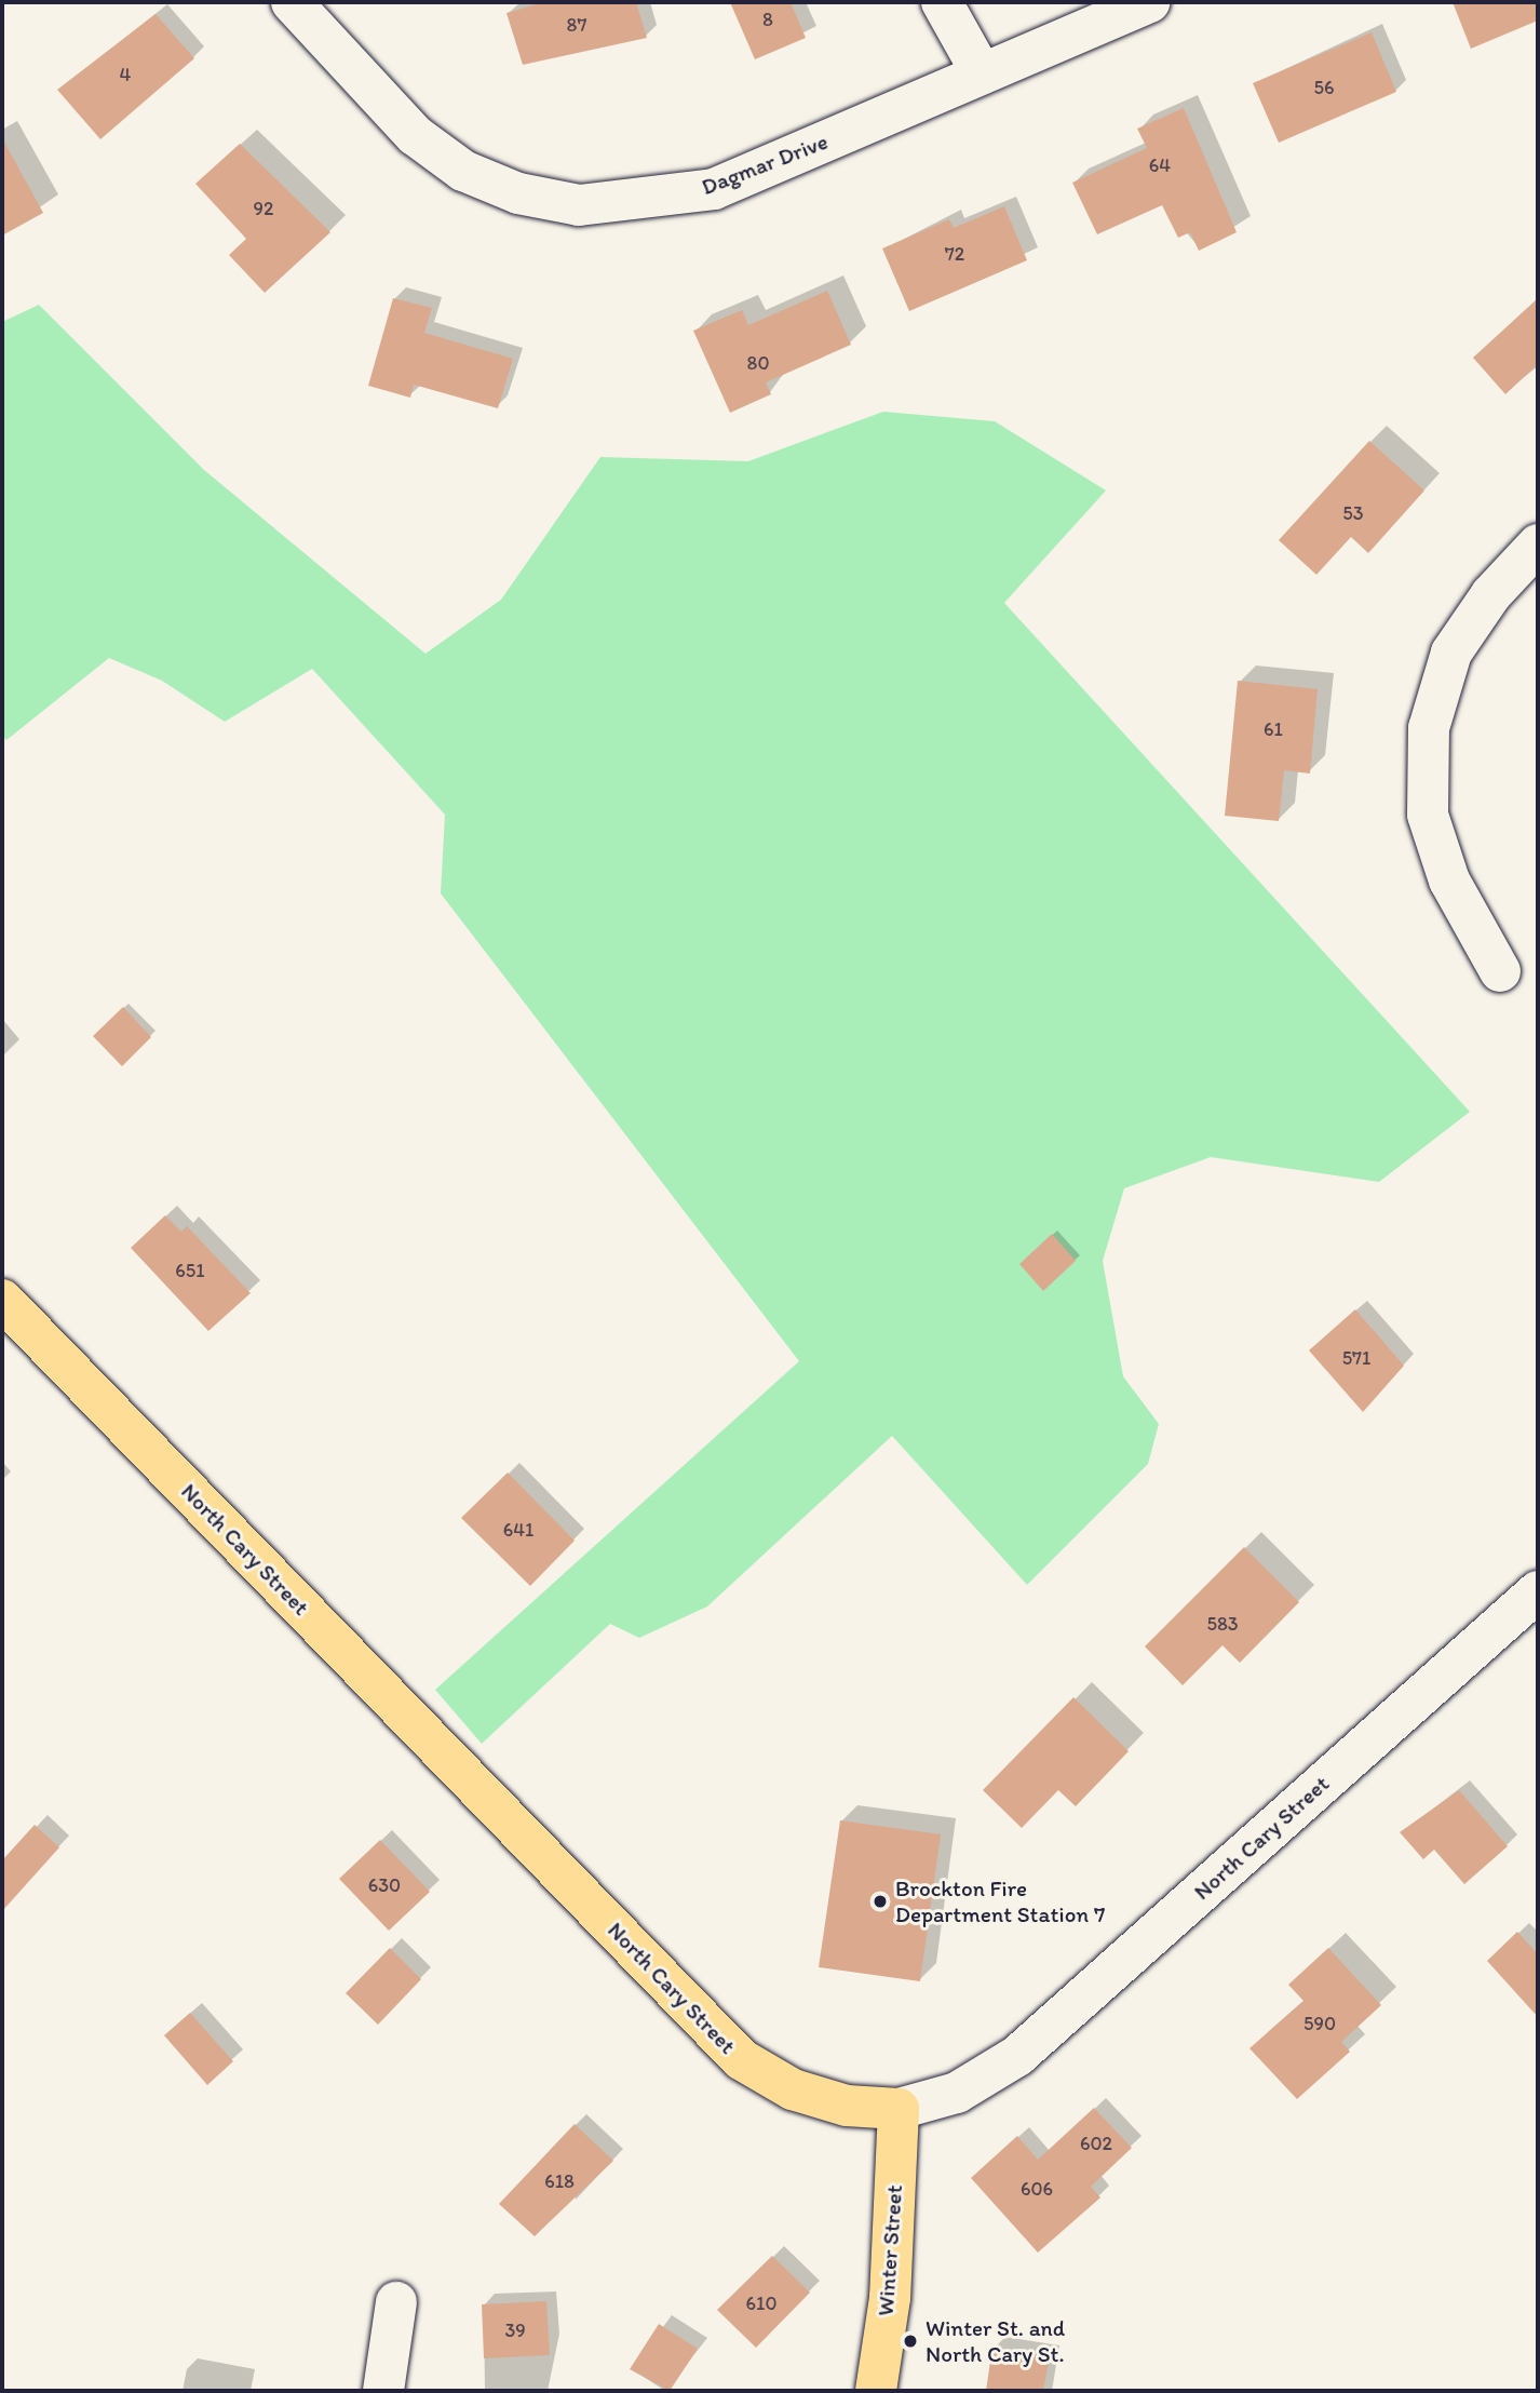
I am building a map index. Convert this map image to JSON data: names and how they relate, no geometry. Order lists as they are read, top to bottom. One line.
{"streets":{"main road":["North Cary Street","Winter Street"],"street":["Dagmar Drive"]},"crossings":[["North Cary Street","Winter Street"]],"places":["Brockton Fire Department Station 7","Winter St. and North Cary St."],"house_numbers":["8","87","4","56","64","92","72","80","53","61","651","571","641","583","630","590","602","618","606","610","39"]}
